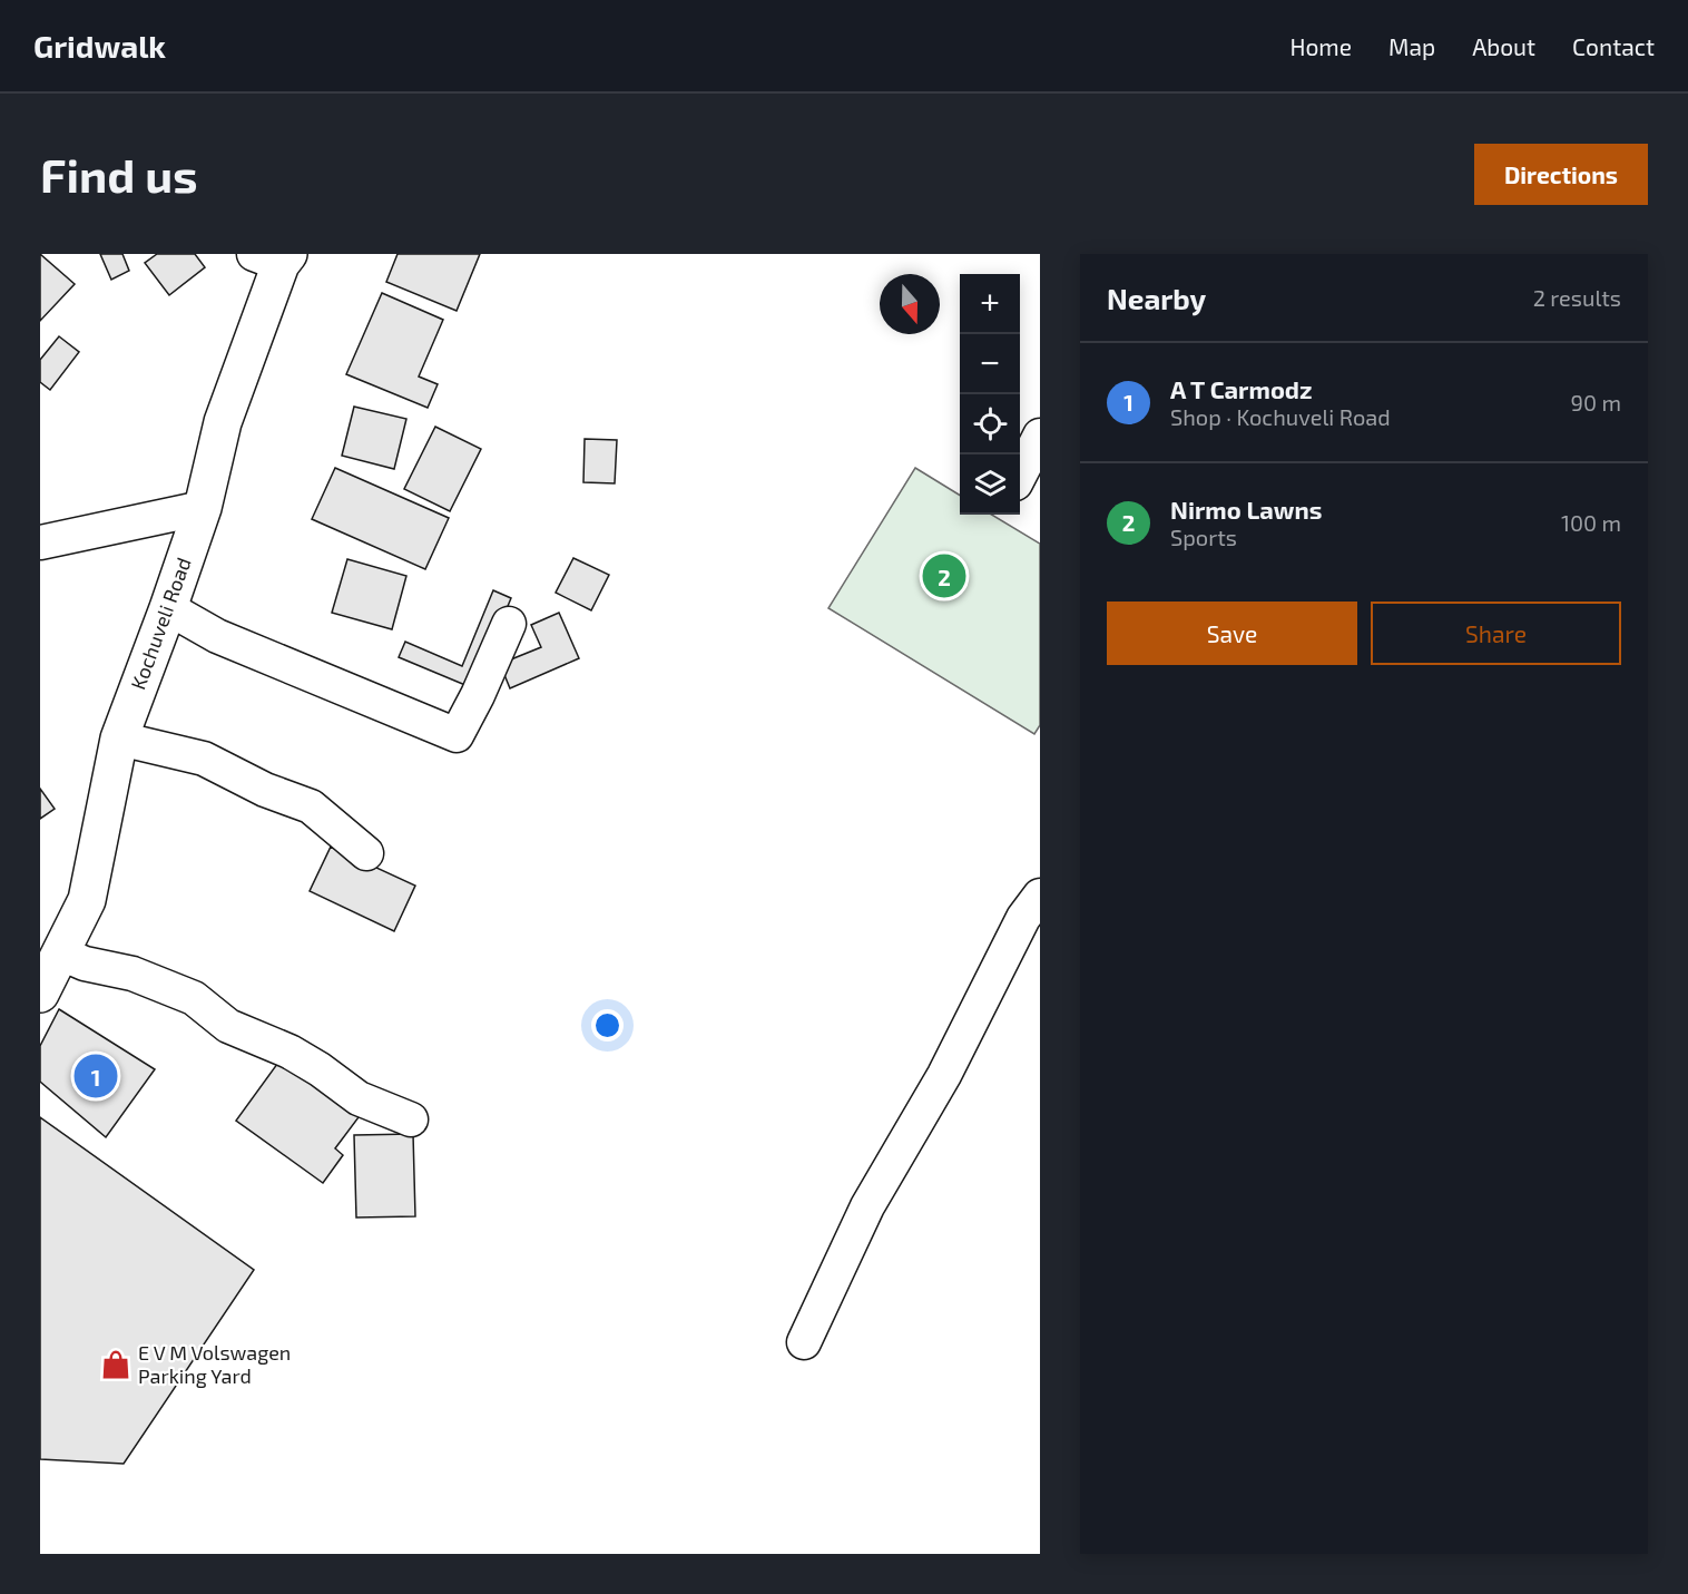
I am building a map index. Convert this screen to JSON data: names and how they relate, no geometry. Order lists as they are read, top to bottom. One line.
{"streets":{"street":["Kochuveli Road"]},"places":{"shop":["E V M Volswagen Parking Yard"]},"north":"bottom","page":{"header":"Gridwalk","nav":["Home","Map","About","Contact"],"buttons":["Directions",["Save","Share"]],"title":"Find us","heading":["Nearby","2 results"],"map_buttons":["+","−"],"list":[{"mark":"1","name":"A T Carmodz","note":"Shop · Kochuveli Road","value":"90 m"},{"mark":"2","name":"Nirmo Lawns","note":"Sports","value":"100 m"}],"pins":["2","1"]}}
